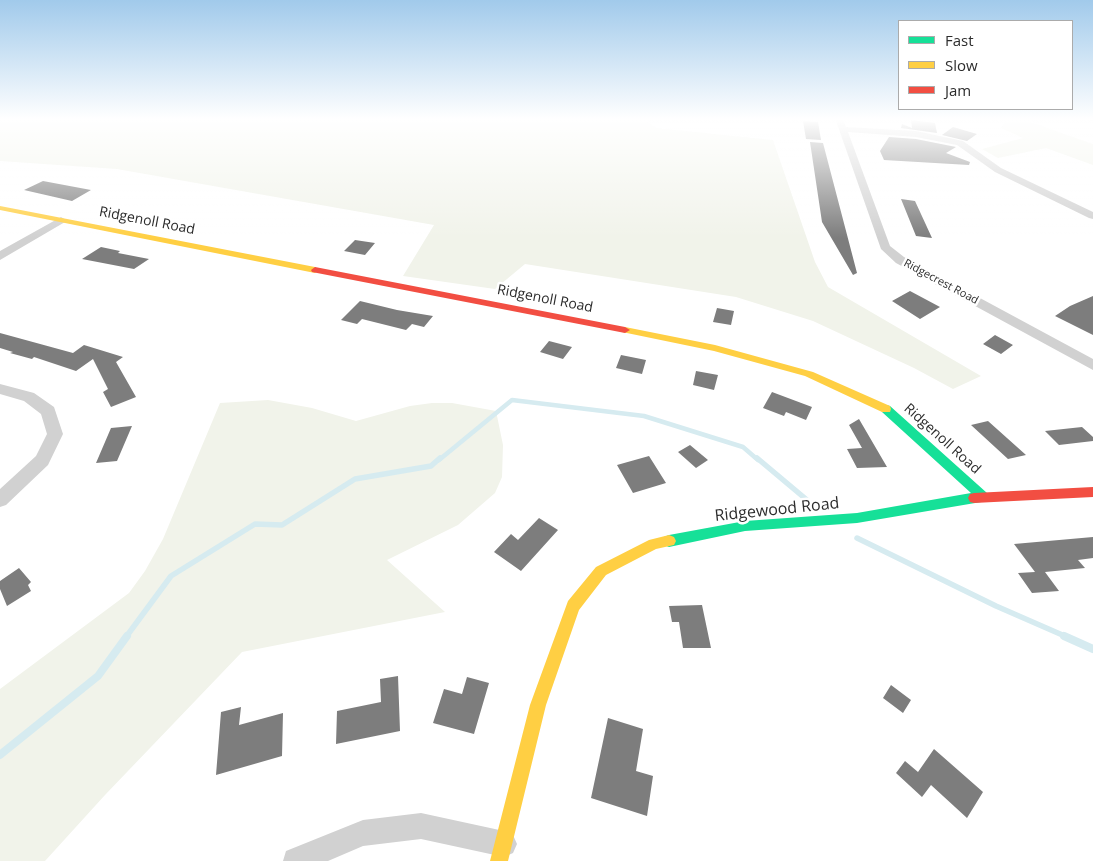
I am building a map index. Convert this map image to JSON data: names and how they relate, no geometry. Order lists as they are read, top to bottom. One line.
{"streets":{"street":["Ridgenoll Road","Ridgecrest Road","Ridgewood Road"]},"crossings":[["Ridgenoll Road","Ridgewood Road"]],"legend":["Fast","Slow","Jam"]}
